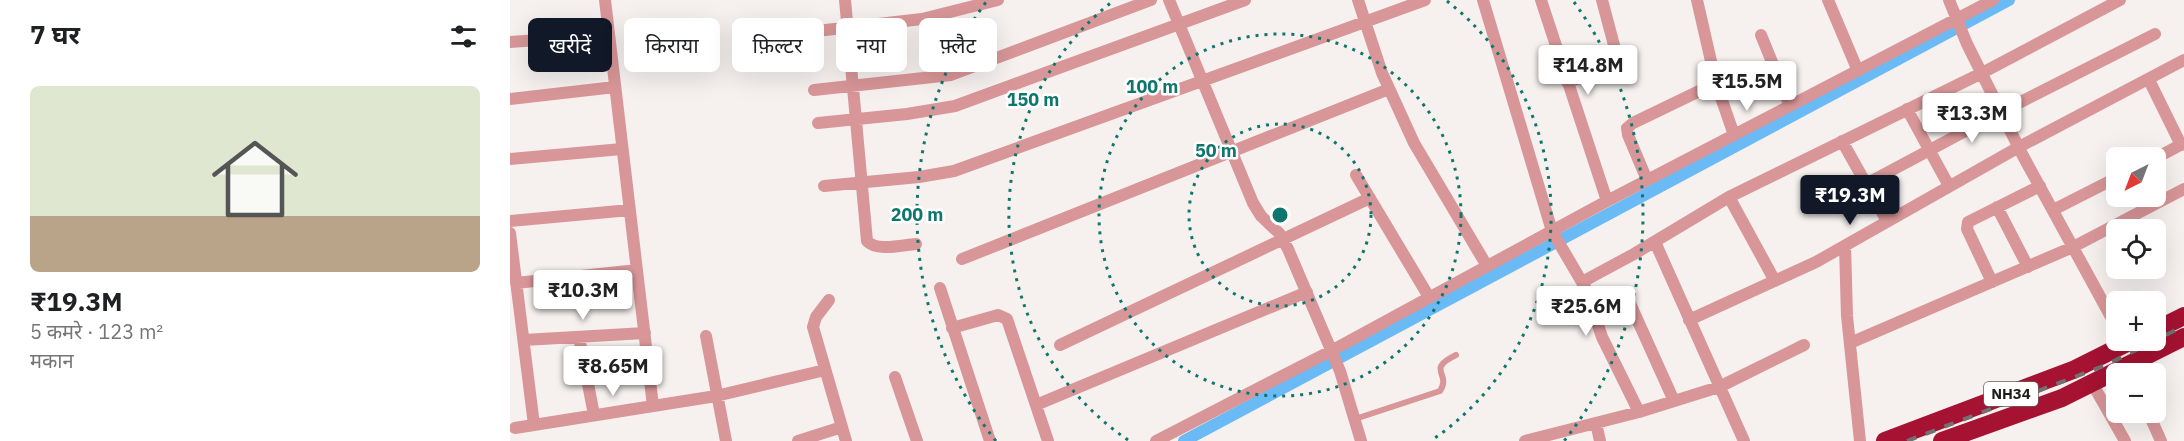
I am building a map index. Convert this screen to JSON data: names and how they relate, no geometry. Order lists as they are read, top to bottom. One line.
{"streets":{"highway":["NH34"]},"north":"bottom left","page":{"heading":"7 घर","chip":["खरीदें","किराया","फ़िल्टर","नया","फ़्लैट"],"price":["₹14.8M","₹15.5M","₹13.3M","₹19.3M","₹10.3M","₹25.6M","₹8.65M"],"list":[{"name":"₹19.3M","note":"5 कमरे · 123 m² · मकान"}],"map_buttons":["+","−"]},"rings":["100 m","150 m","50 m","200 m"]}
